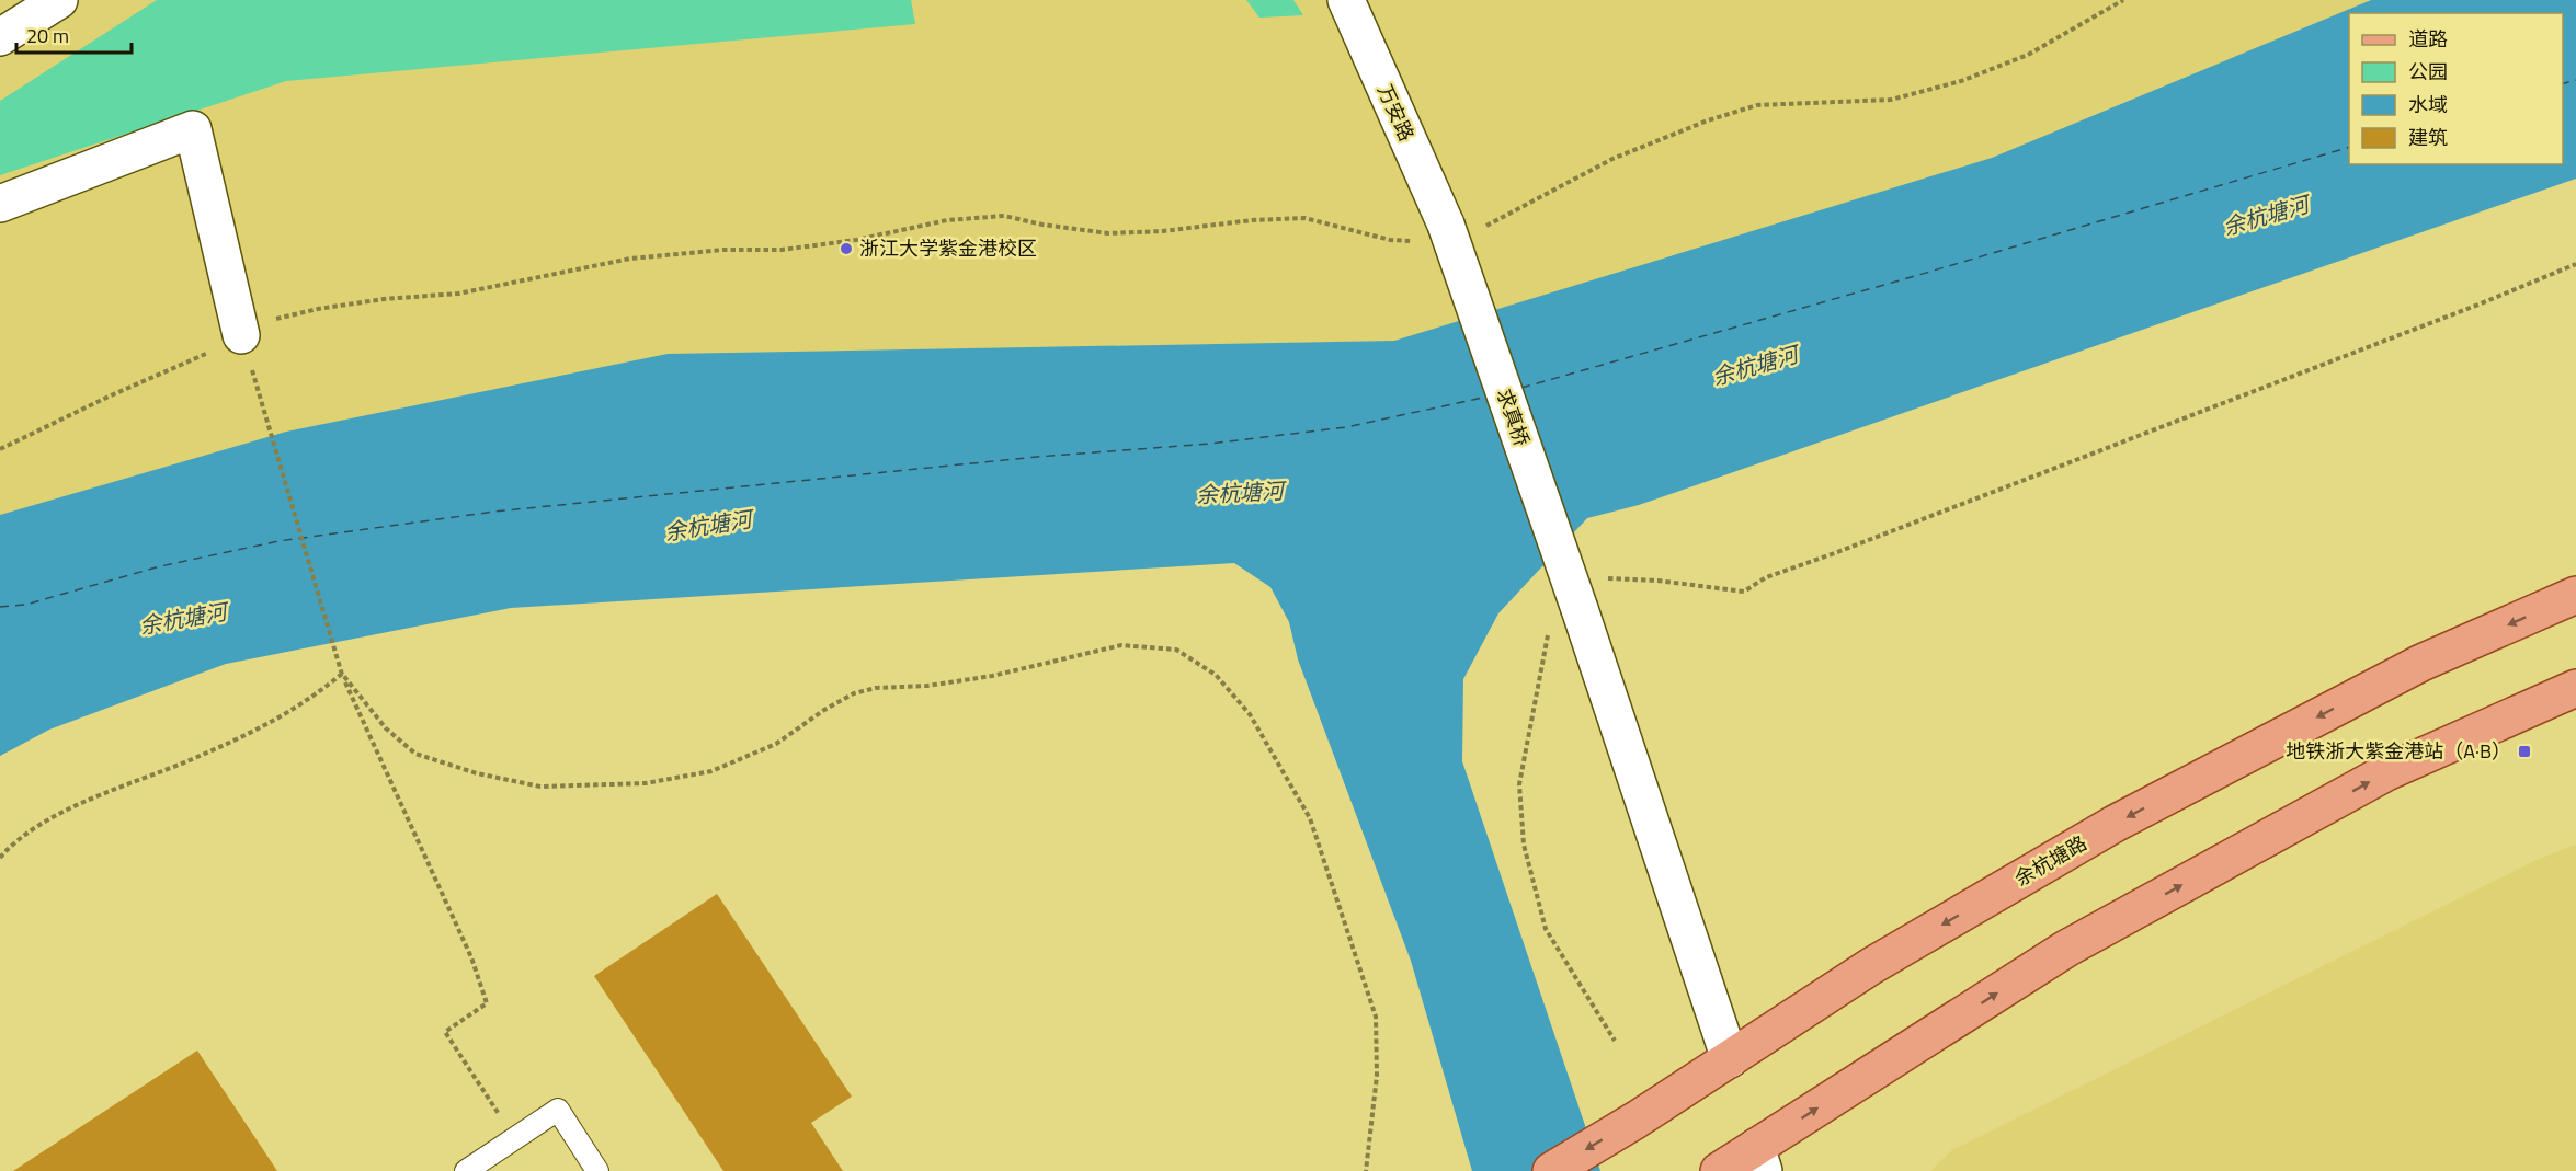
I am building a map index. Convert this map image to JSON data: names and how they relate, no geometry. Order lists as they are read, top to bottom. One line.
{"streets":{"main road":["余杭塘路"],"street":["万安路","求真桥"]},"crossings":[["万安路","求真桥"],["求真桥","余杭塘路"]],"water":["余杭塘河"],"places":{"other":["浙江大学紫金港校区"],"transit":["地铁浙大紫金港站（A·B）"]},"legend":["道路","公园","水域","建筑"],"scale_bar":"20 m"}
